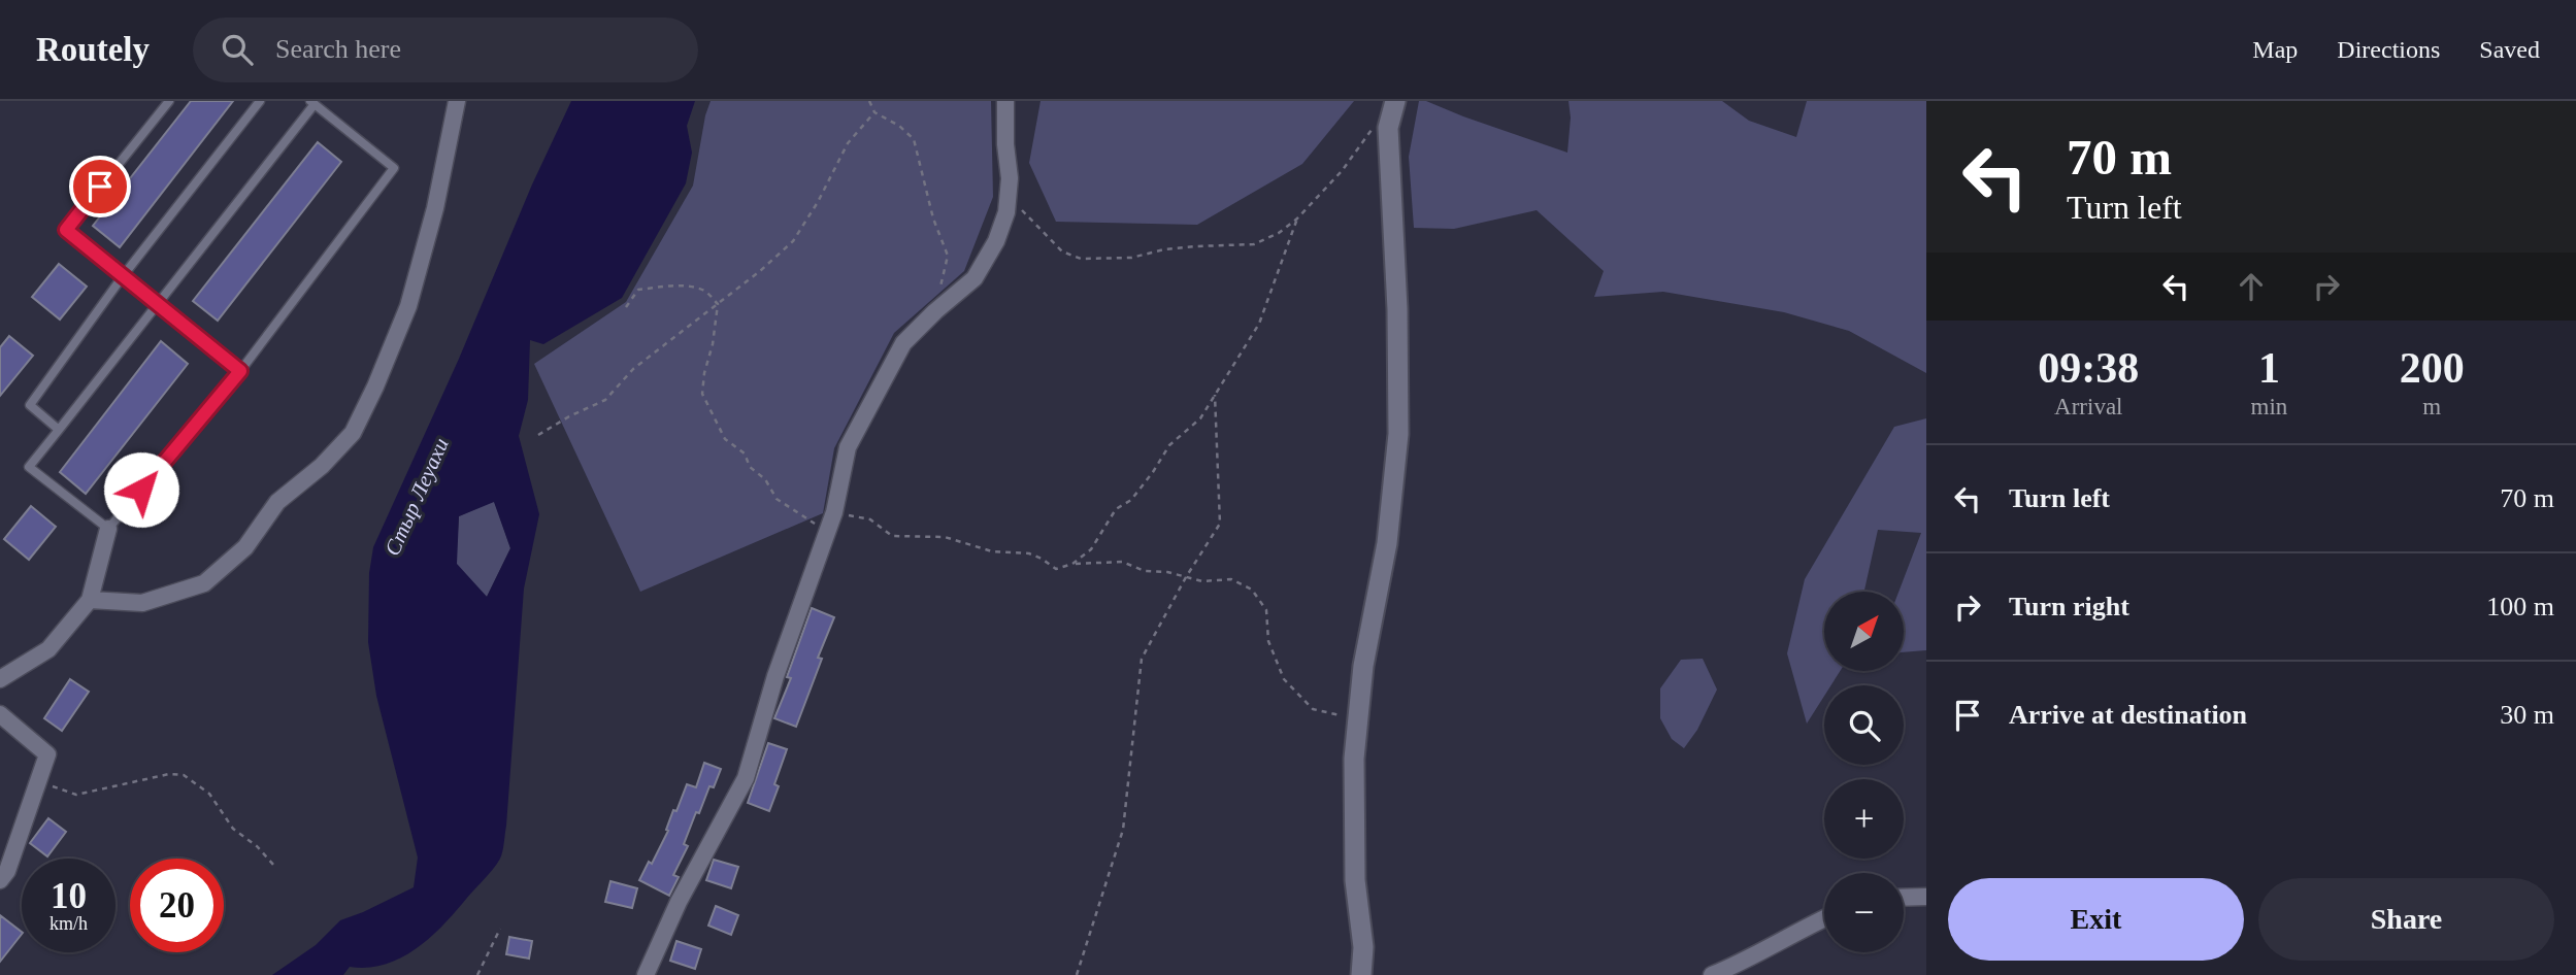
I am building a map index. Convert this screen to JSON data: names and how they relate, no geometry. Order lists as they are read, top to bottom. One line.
{"water":["Стыр Леуахи"],"north":"top right","page":{"header":"Routely","search":"Search here","nav":["Map","Directions","Saved"],"turn":["70 m","Turn left"],"eta":["09:38","Arrival","1","min","200","m"],"list":[{"name":"Turn left","value":"70 m"},{"name":"Turn right","value":"100 m"},{"name":"Arrive at destination","value":"30 m"}],"map_buttons":["+","−"],"speed":"10 km/h","limit":"20","buttons":["Exit","Share"]}}
